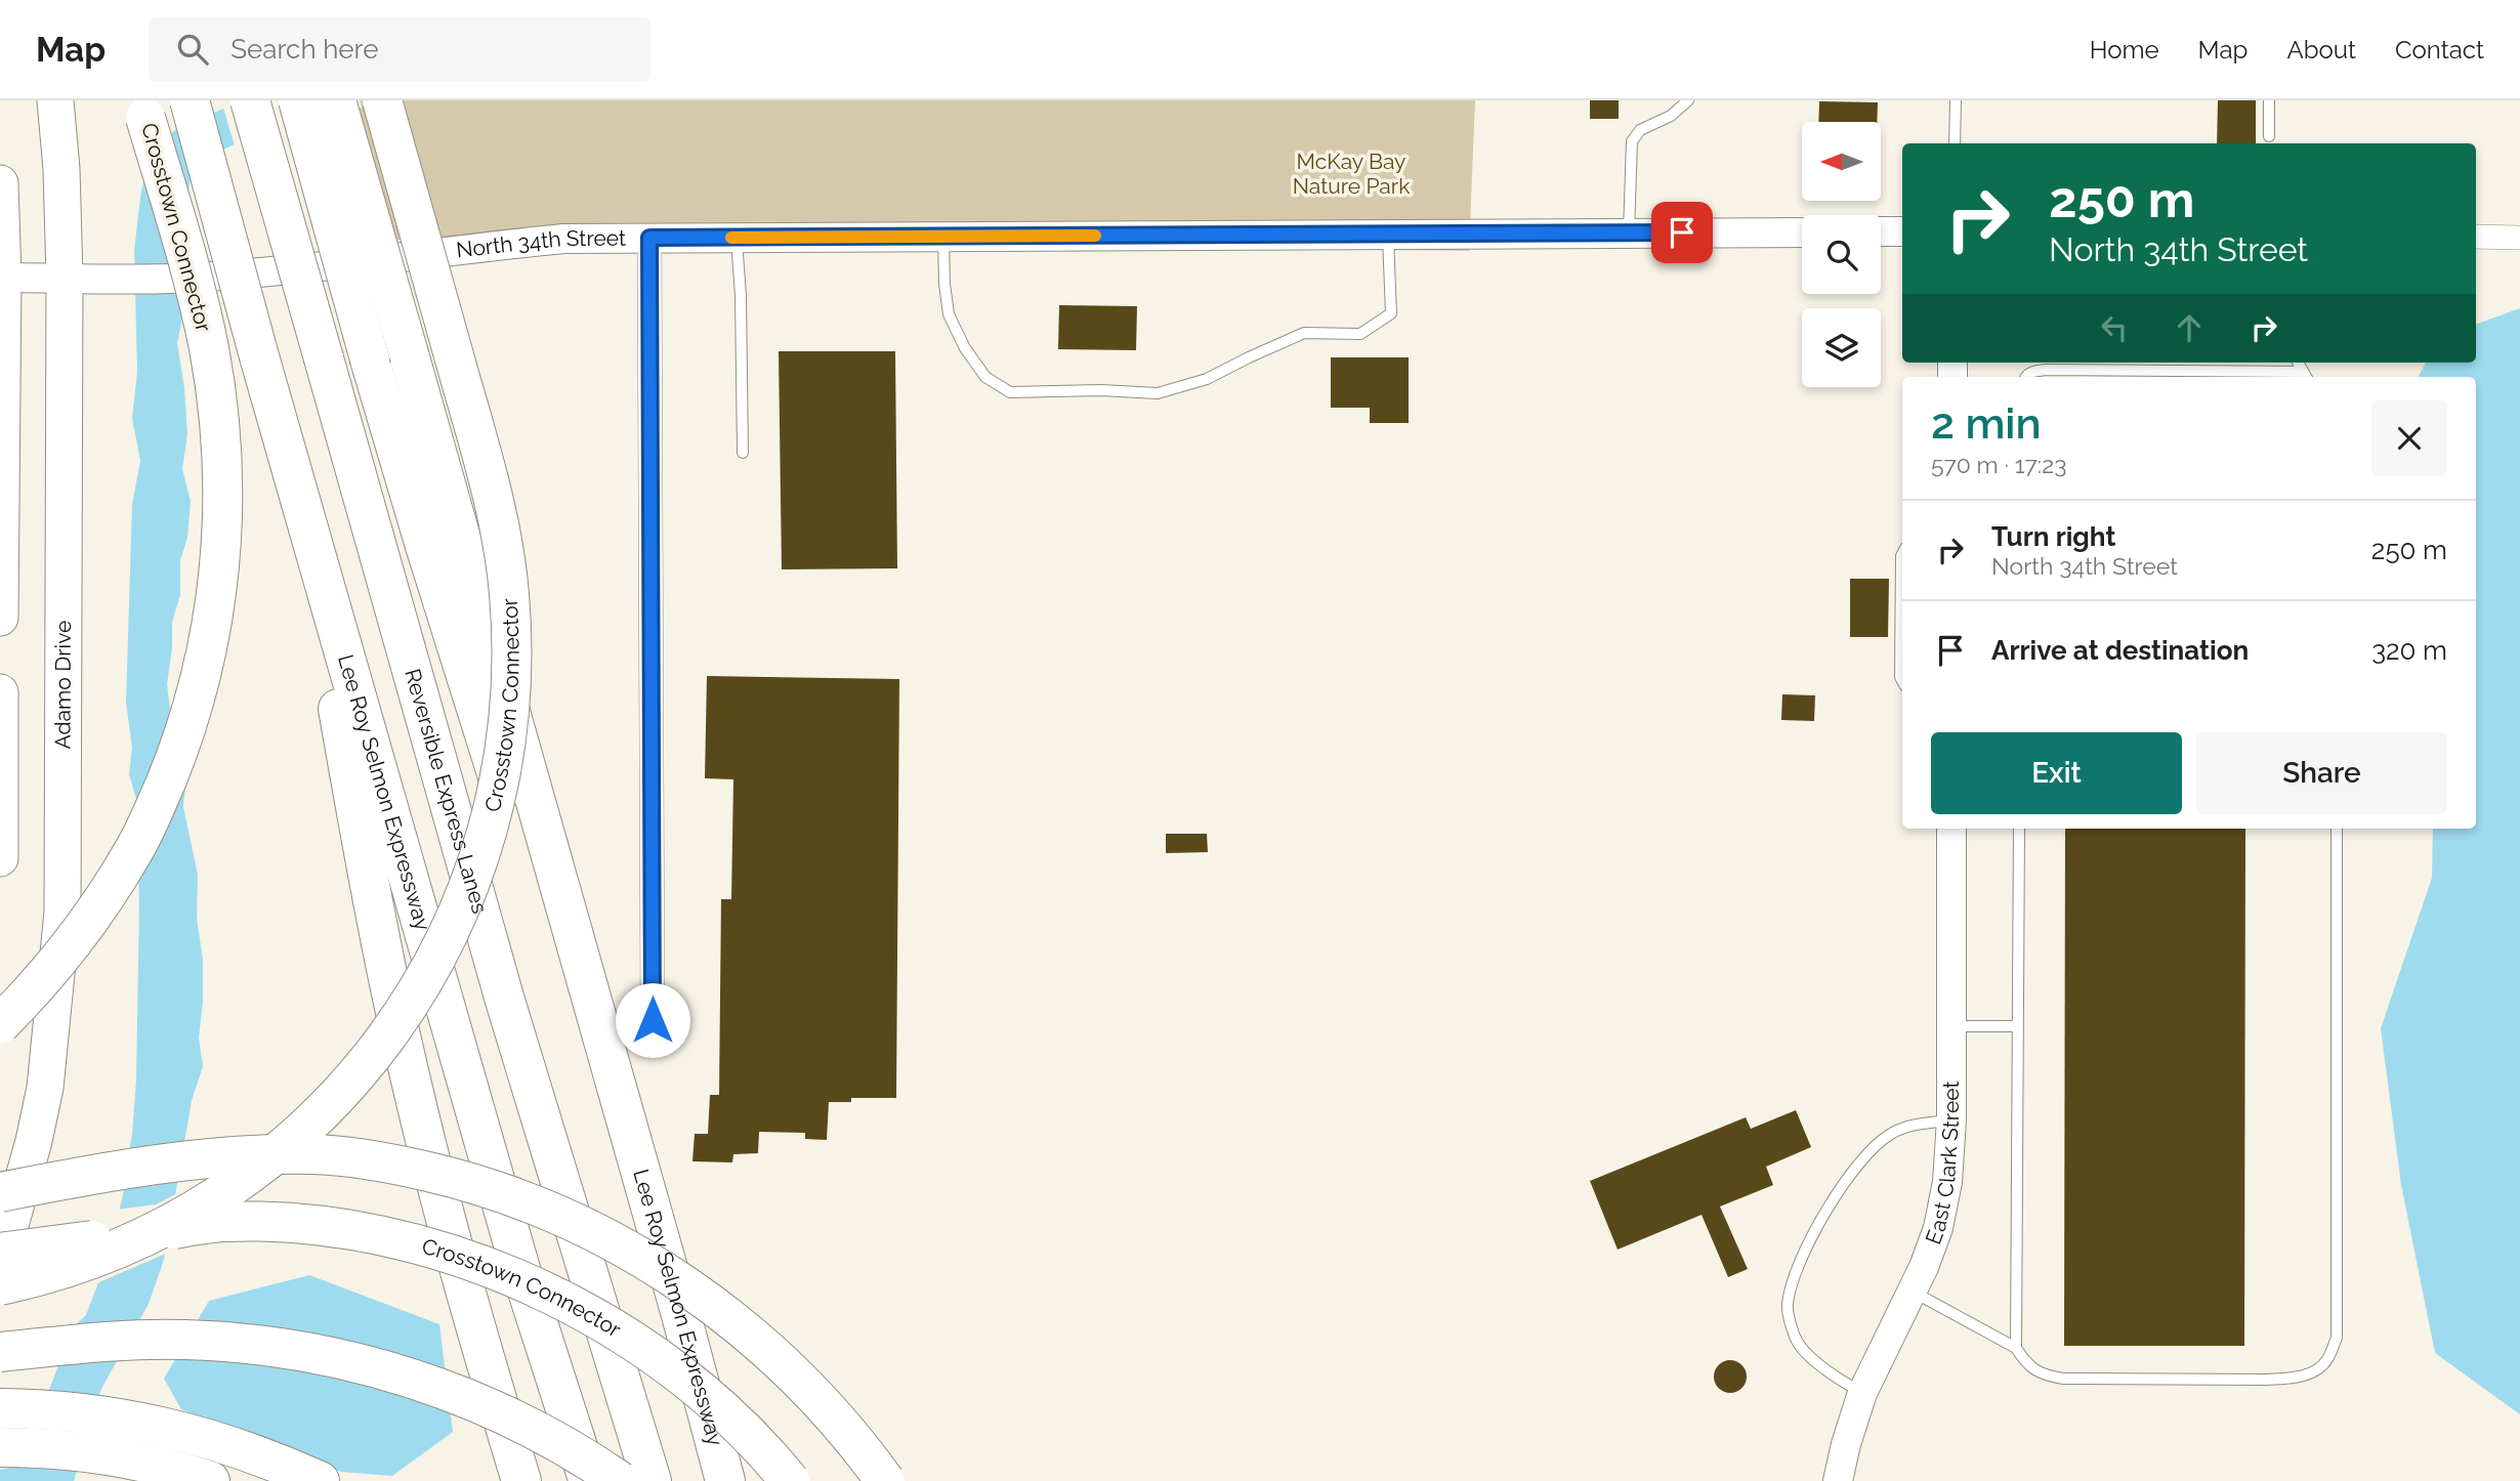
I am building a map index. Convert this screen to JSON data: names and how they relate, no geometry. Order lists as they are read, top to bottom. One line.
{"streets":{"highway":["Crosstown Connector","Lee Roy Selmon Expressway","Reversible Express Lanes"],"main road":["Adamo Drive"],"street":["North 34th Street","East Clark Street"]},"crossings":[["North 34th Street","Adamo Drive"]],"parks":["McKay Bay Nature Park"],"north":"left","page":{"header":"Map","search":"Search here","nav":["Home","Map","About","Contact"],"turn":["250 m","North 34th Street"],"heading":["2 min","570 m · 17:23"],"list":[{"name":"Turn right","note":"North 34th Street","value":"250 m"},{"name":"Arrive at destination","value":"320 m"}],"buttons":["Exit","Share"]}}
